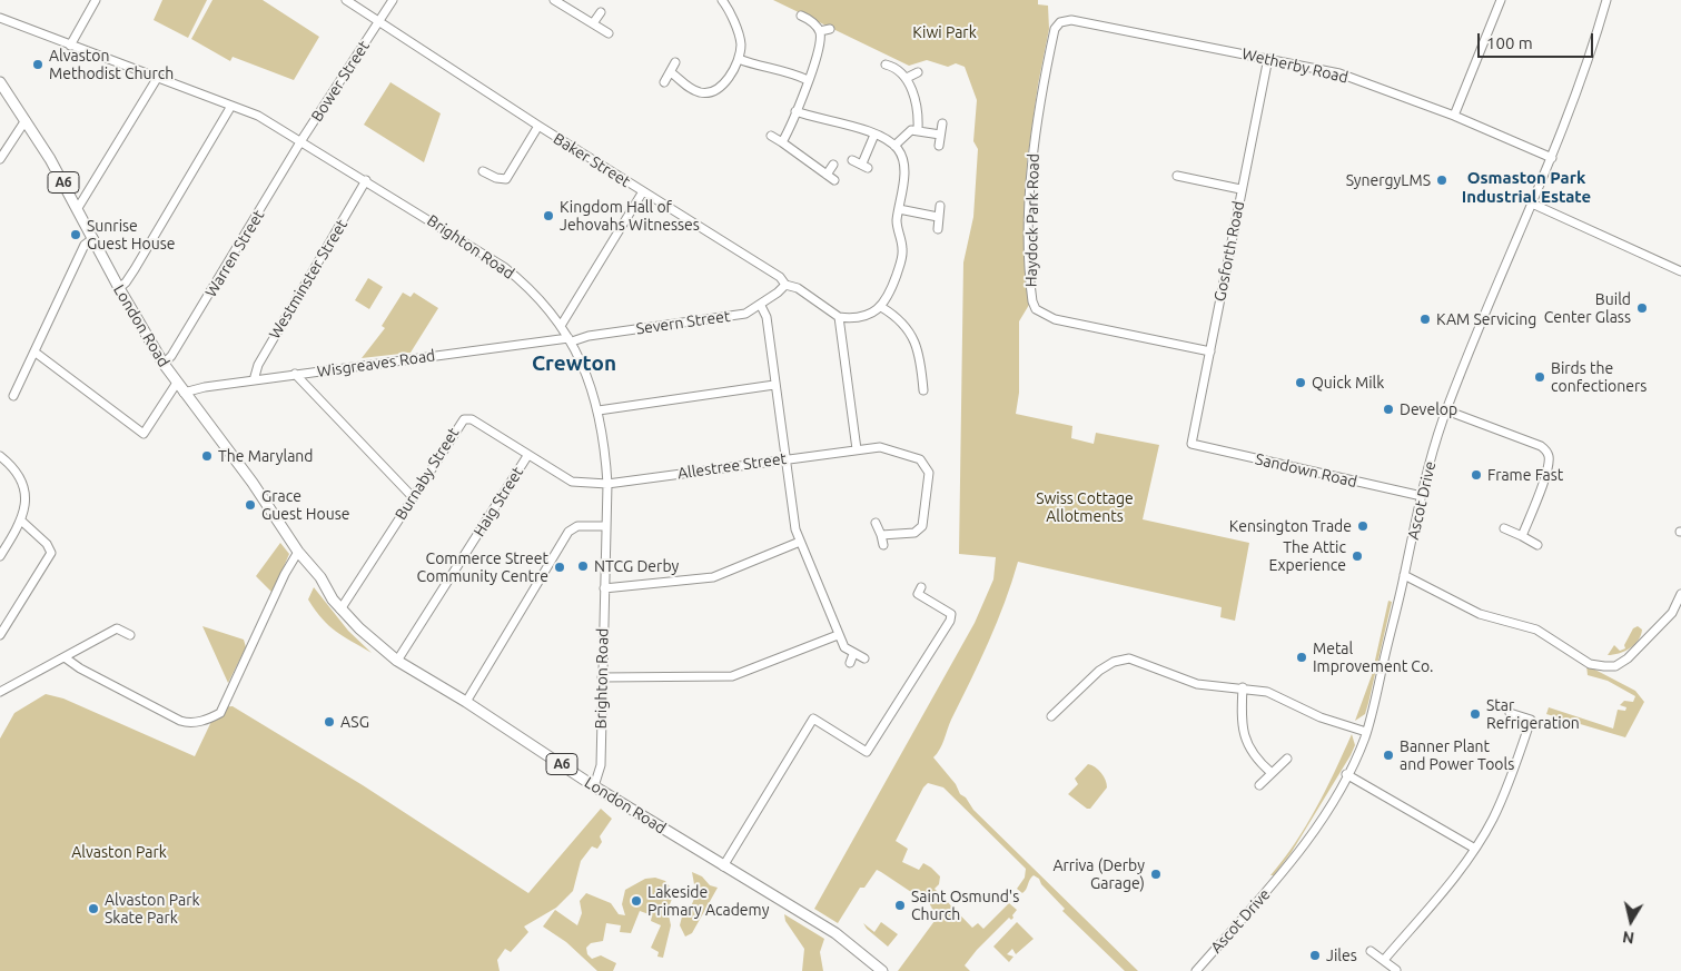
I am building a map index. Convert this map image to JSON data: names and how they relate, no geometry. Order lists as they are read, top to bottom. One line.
{"streets":{"main road":["A6","London Road"],"street":["Wetherby Road","Bower Street","Baker Street","Haydock Park Road","Brighton Road","Gosforth Road","Warren Street","Westminster Street","Severn Street","Wisgreaves Road","Allestree Street","Sandown Road","Burnaby Street","Ascot Drive","Haig Street"]},"crossings":[["Wetherby Road","Haydock Park Road"],["Wetherby Road","Gosforth Road"],["Wetherby Road","Ascot Drive"],["Bower Street","Baker Street"],["Bower Street","Brighton Road"],["Bower Street","Warren Street"],["Baker Street","Severn Street"],["Haydock Park Road","Gosforth Road"],["Brighton Road","Warren Street"],["Brighton Road","Westminster Street"],["Brighton Road","Severn Street"],["Brighton Road","London Road"],["Brighton Road","Wisgreaves Road"],["Brighton Road","Allestree Street"],["Brighton Road","Burnaby Street"],["Gosforth Road","Sandown Road"],["Warren Street","London Road"],["Westminster Street","Wisgreaves Road"],["Severn Street","Wisgreaves Road"],["London Road","Wisgreaves Road"],["London Road","Burnaby Street"],["London Road","Haig Street"],["Allestree Street","Burnaby Street"],["Sandown Road","Ascot Drive"],["Burnaby Street","Haig Street"]],"districts":["Osmaston Park Industrial Estate","Crewton"],"parks":["Kiwi Park","Swiss Cottage Allotments","Alvaston Park"],"places":["Alvaston Methodist Church","SynergyLMS","Kingdom Hall of Jehovahs Witnesses","Sunrise Guest House","Build Center Glass","KAM Servicing","Birds the confectioners","Quick Milk","Develop","The Maryland","Frame Fast","Grace Guest House","Kensington Trade","The Attic Experience","NTCG Derby","Commerce Street Community Centre","Metal Improvement Co.","Star Refrigeration","ASG","Banner Plant and Power Tools","Arriva (Derby Garage)","Lakeside Primary Academy","Saint Osmund's Church","Alvaston Park Skate Park","Jiles"],"scale_bar":"100 m","north":"bottom"}
